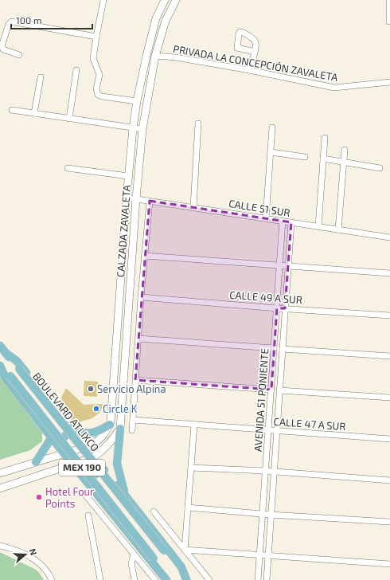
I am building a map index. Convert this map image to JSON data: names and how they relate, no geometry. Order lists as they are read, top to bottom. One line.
{"streets":{"main road":["CALZADA ZAVALETA","BOULEVARD ATLIXCO","MEX 190"],"street":["PRIVADA LA CONCEPCIÓN ZAVALETA","CALLE 51 SUR","CALLE 49 A SUR","AVENIDA 51 PONIENTE","CALLE 47 A SUR"]},"crossings":[["PRIVADA LA CONCEPCIÓN ZAVALETA","CALZADA ZAVALETA"],["CALLE 51 SUR","CALZADA ZAVALETA"],["CALLE 51 SUR","AVENIDA 51 PONIENTE"],["CALLE 49 A SUR","AVENIDA 51 PONIENTE"],["AVENIDA 51 PONIENTE","CALLE 47 A SUR"]],"places":["Servicio Alpina","Circle K","Hotel Four Points"],"scale_bar":"100 m","north":"right"}
